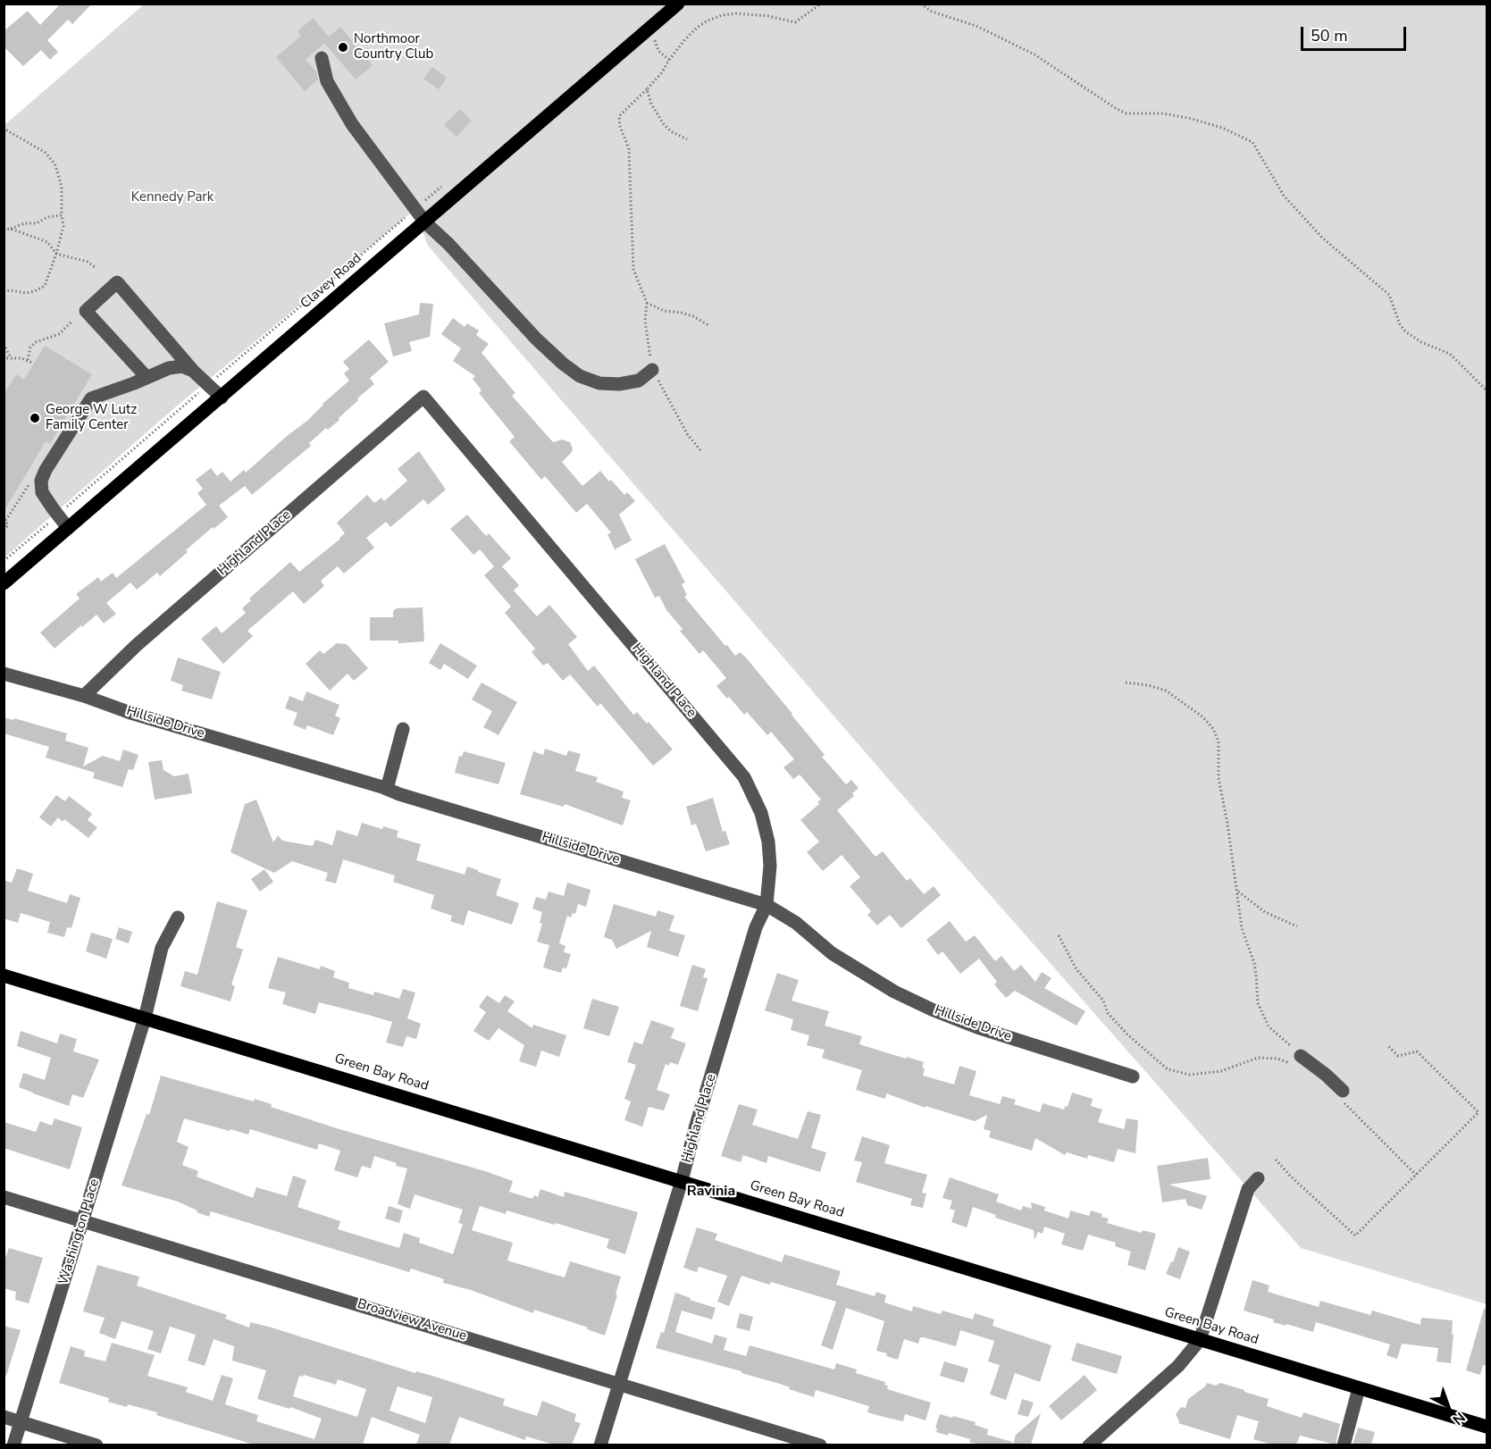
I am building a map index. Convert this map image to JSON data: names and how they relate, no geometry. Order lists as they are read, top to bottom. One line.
{"streets":{"main road":["Clavey Road","Green Bay Road"],"street":["Highland Place","Hillside Drive","Washington Place","Broadview Avenue"]},"crossings":[["Highland Place","Hillside Drive"],["Highland Place","Green Bay Road"],["Highland Place","Broadview Avenue"],["Green Bay Road","Washington Place"],["Washington Place","Broadview Avenue"]],"districts":["Ravinia"],"parks":["Kennedy Park"],"places":["Northmoor Country Club","George W Lutz Family Center"],"scale_bar":"50 m","north":"bottom right"}
